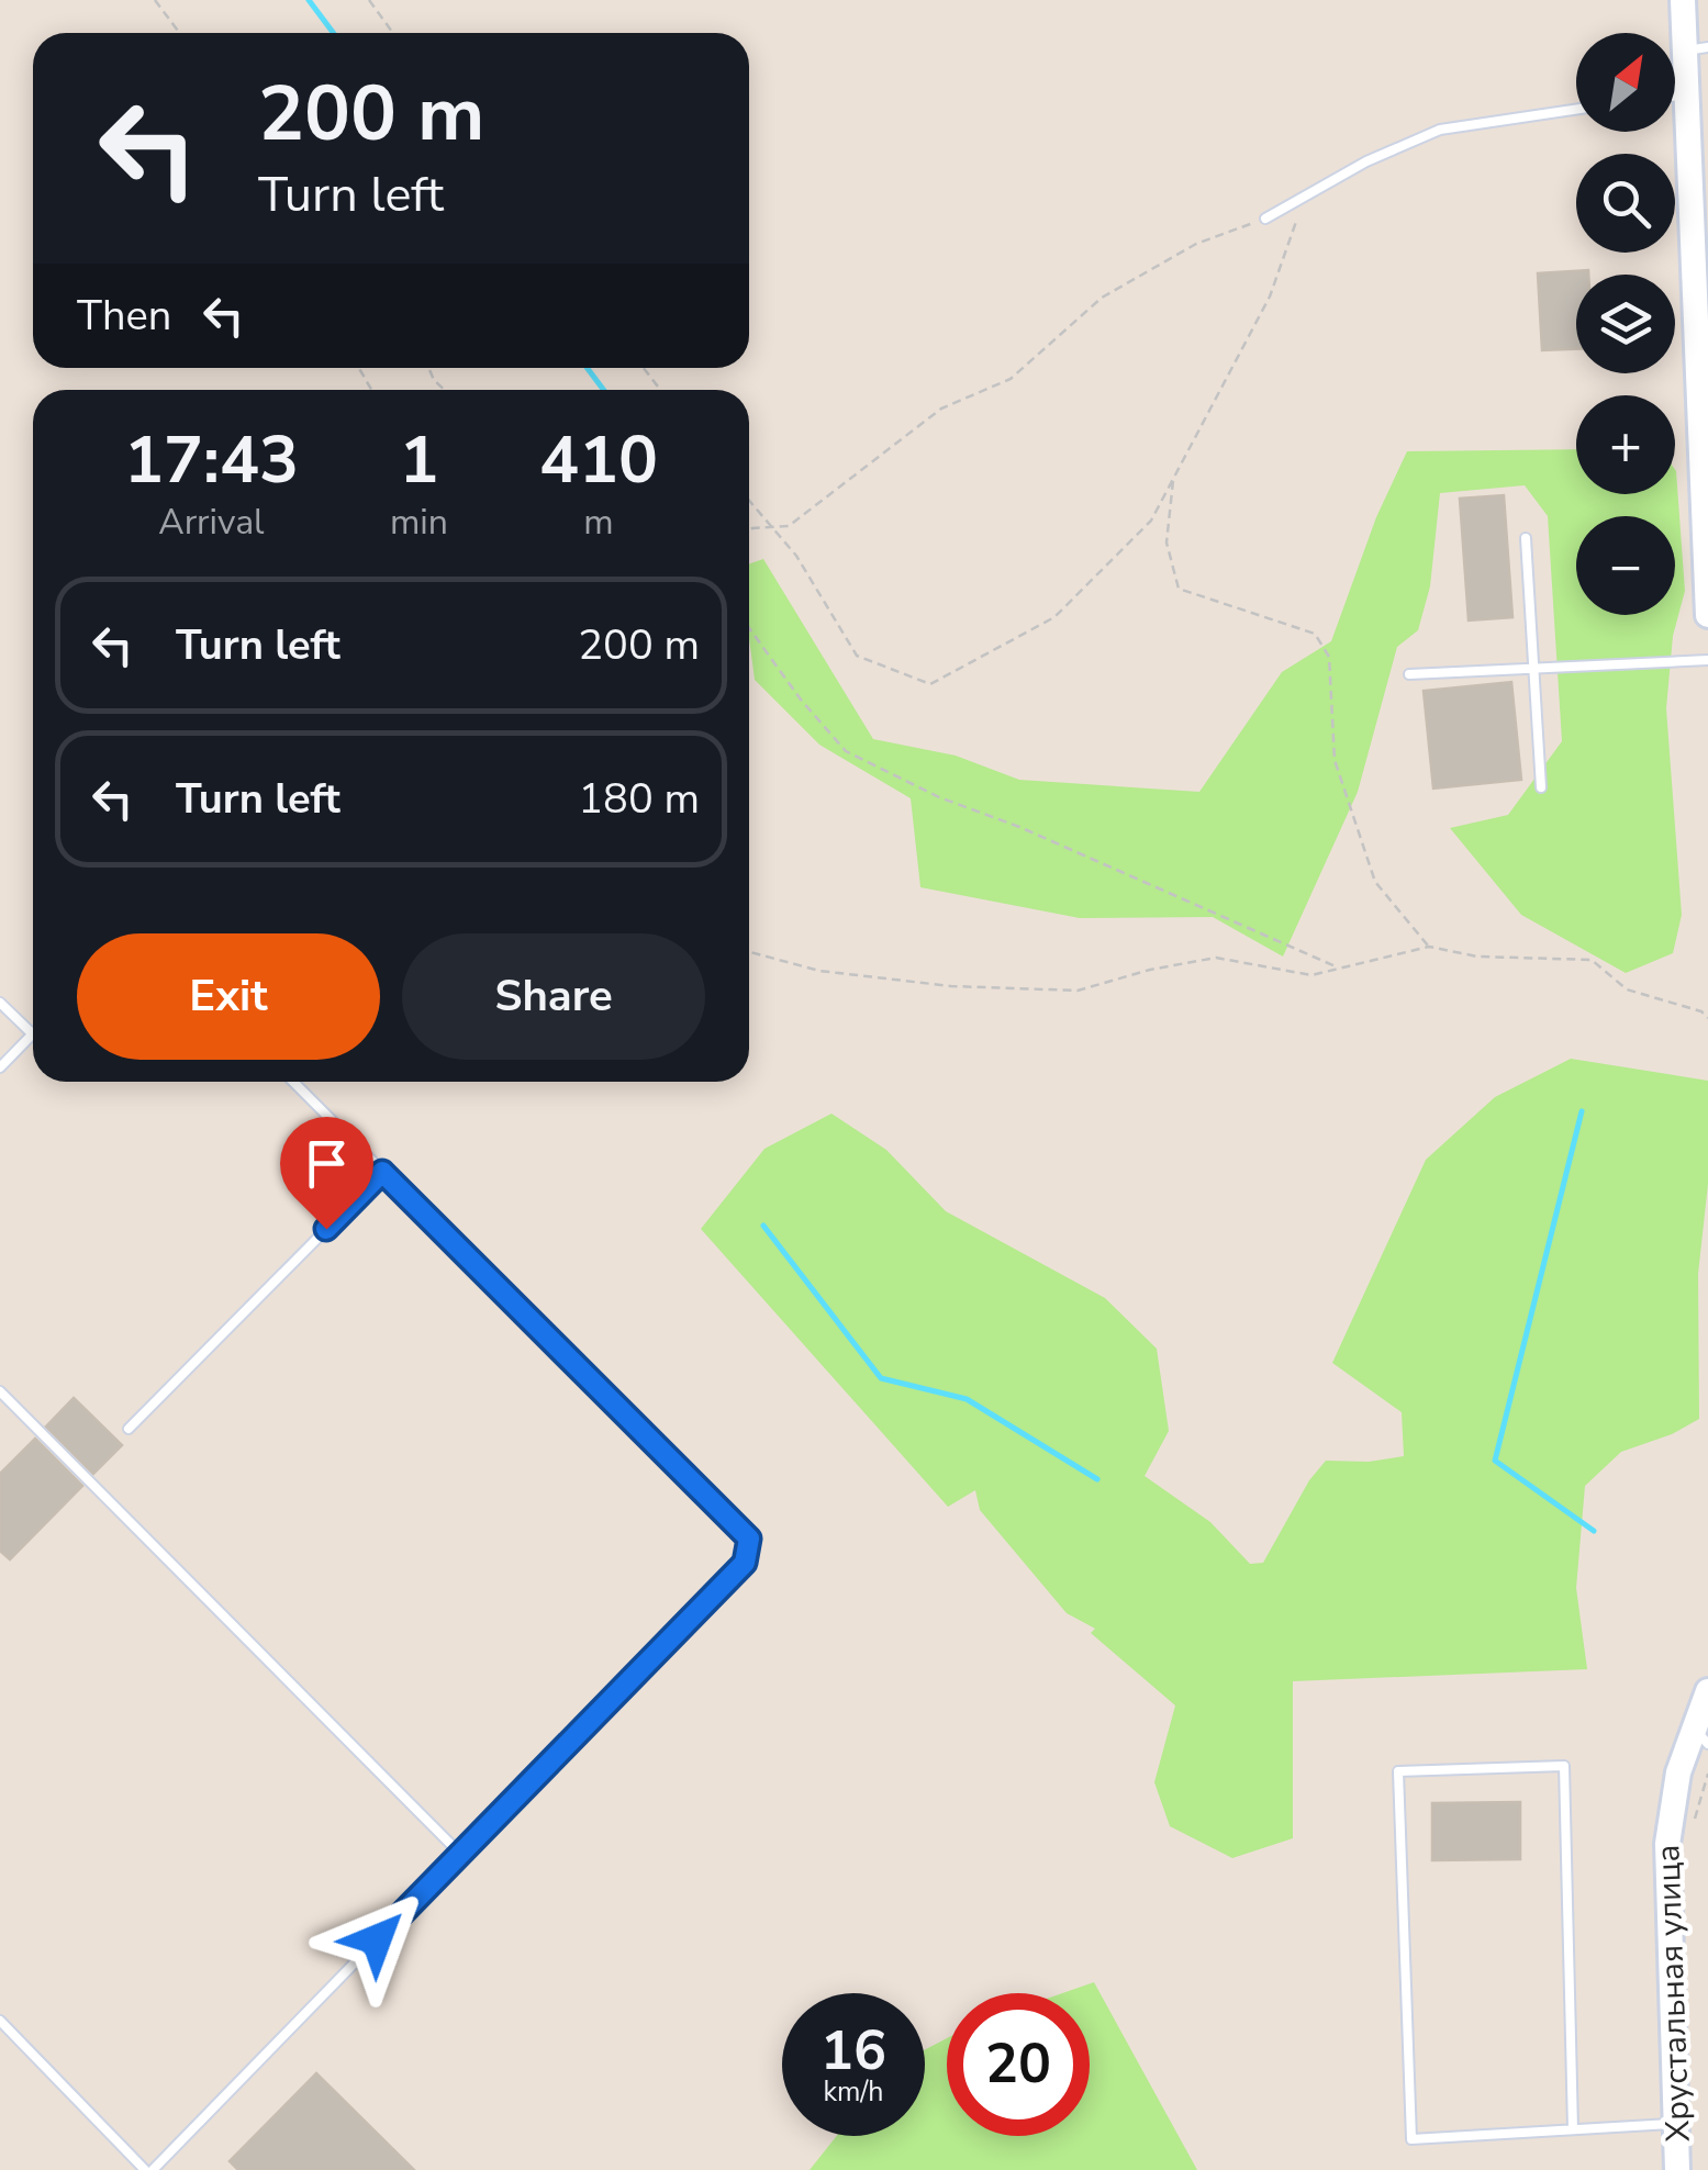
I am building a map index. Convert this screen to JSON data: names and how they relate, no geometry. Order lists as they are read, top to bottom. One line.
{"streets":{"street":["Хрустальная улица"]},"north":"top right","page":{"map_buttons":["+","−"],"turn":["200 m","Turn left"],"then":"Then","eta":["17:43","Arrival","1","min","410","m"],"list":[{"name":"Turn left","value":"200 m"},{"name":"Turn left","value":"180 m"}],"buttons":["Exit","Share"],"speed":"16 km/h","limit":"20"}}
